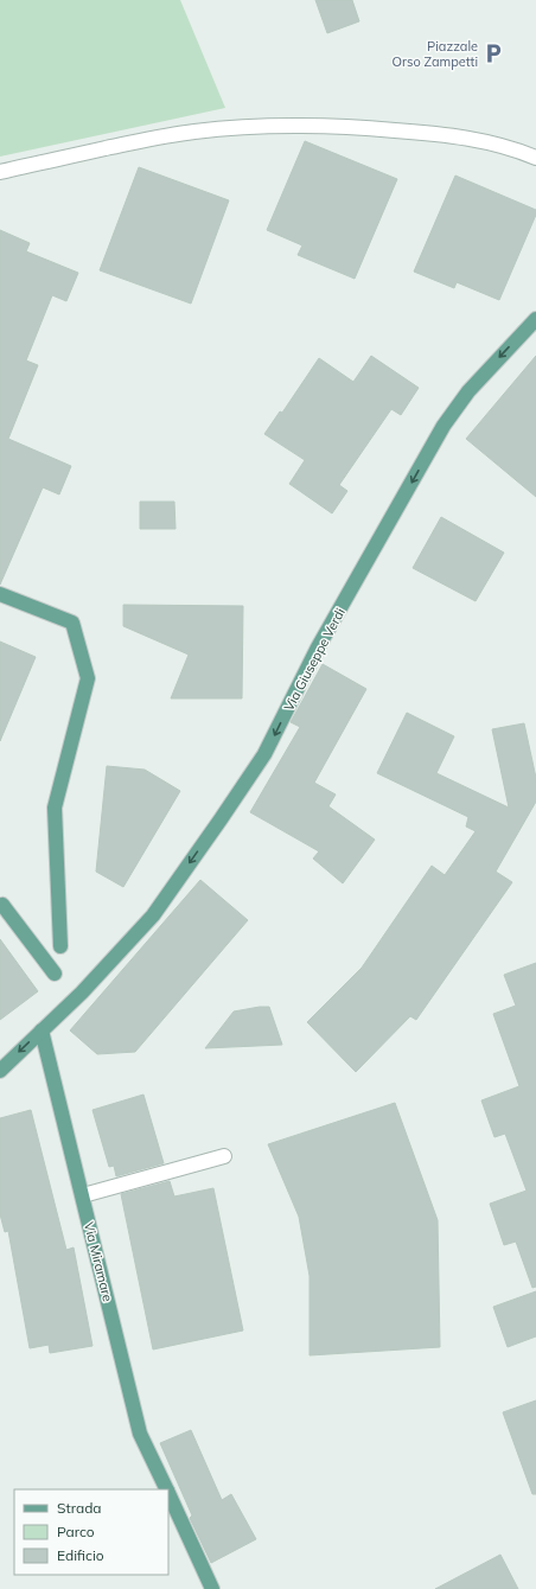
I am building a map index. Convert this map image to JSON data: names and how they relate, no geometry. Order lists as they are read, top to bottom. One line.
{"streets":{"main road":["Via Giuseppe Verdi","Via Miramare"]},"crossings":[["Via Giuseppe Verdi","Via Miramare"]],"one_way":["Via Giuseppe Verdi"],"places":{"parking":["Piazzale Orso Zampetti"]},"legend":["Strada","Parco","Edificio"]}
